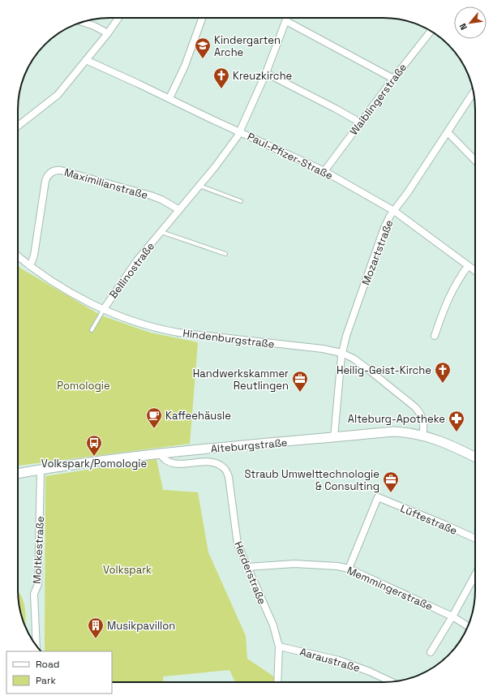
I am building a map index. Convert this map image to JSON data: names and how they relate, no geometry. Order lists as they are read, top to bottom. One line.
{"streets":{"main road":["Alteburgstraße"],"street":["Waiblingerstraße","Paul-Pfizer-Straße","Maximilianstraße","Mozartstraße","Bellinostraße","Hindenburgstraße","Lüftestraße","Moltkestraße","Herderstraße","Memmingerstraße","Aaraustraße"]},"crossings":[["Waiblingerstraße","Paul-Pfizer-Straße"],["Paul-Pfizer-Straße","Mozartstraße"],["Paul-Pfizer-Straße","Bellinostraße"],["Maximilianstraße","Bellinostraße"],["Maximilianstraße","Hindenburgstraße"],["Mozartstraße","Hindenburgstraße"],["Mozartstraße","Alteburgstraße"],["Bellinostraße","Hindenburgstraße"],["Hindenburgstraße","Alteburgstraße"],["Alteburgstraße","Moltkestraße"],["Alteburgstraße","Herderstraße"],["Lüftestraße","Memmingerstraße"],["Herderstraße","Memmingerstraße"],["Herderstraße","Aaraustraße"]],"parks":["Pomologie","Volkspark"],"places":{"school or university":["Kindergarten Arche"],"church":["Kreuzkirche","Heilig-Geist-Kirche"],"office":["Handwerkskammer Reutlingen","Straub Umwelttechnologie & Consulting"],"cafe":["Kaffeehäusle"],"pharmacy":["Alteburg-Apotheke"],"bus stop":["Volkspark/Pomologie"],"building":["Musikpavillon"]},"legend":["Road","Park"],"north":"bottom left"}
